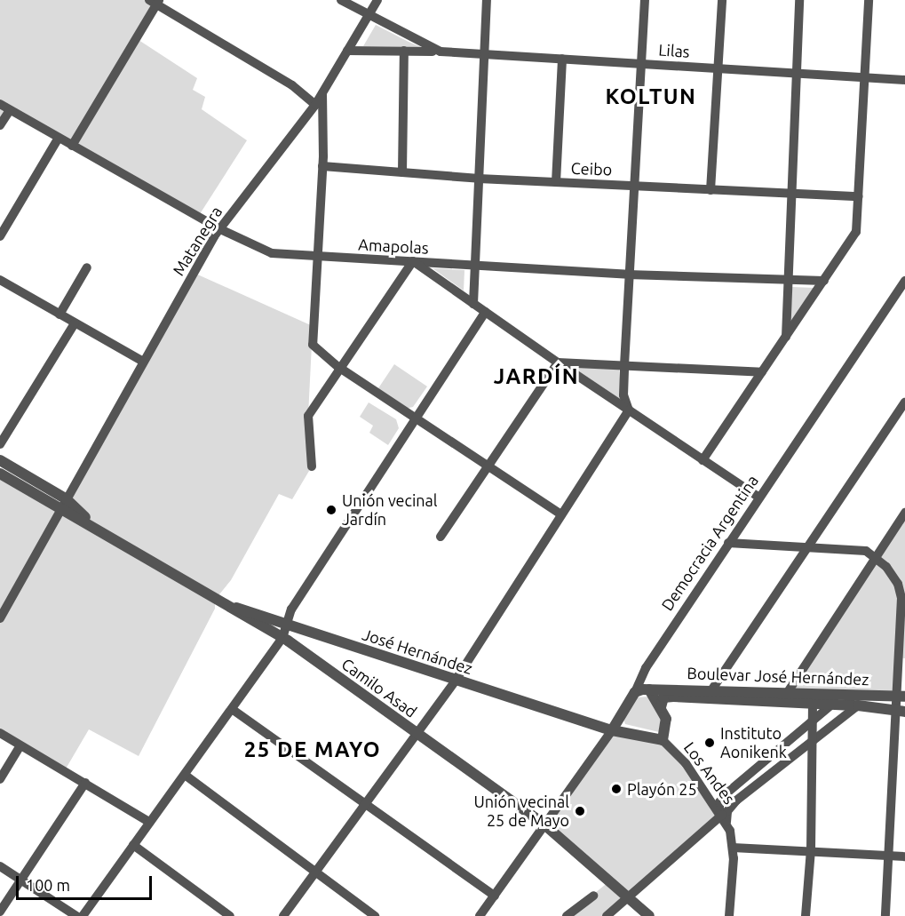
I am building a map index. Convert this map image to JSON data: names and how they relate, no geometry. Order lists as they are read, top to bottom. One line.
{"streets":{"street":["Lilas","Ceibo","Matanegra","Amapolas","Democracia Argentina","José Hernández","Boulevar José Hernández","Camilo Asad","Los Andes"]},"crossings":[["Lilas","Matanegra"],["Matanegra","Amapolas"],["Matanegra","Camilo Asad"],["Democracia Argentina","José Hernández"],["Democracia Argentina","Boulevar José Hernández"],["Democracia Argentina","Camilo Asad"],["Democracia Argentina","Los Andes"],["José Hernández","Camilo Asad"],["José Hernández","Los Andes"]],"districts":["KOLTUN","JARDÍN","25 DE MAYO"],"places":["Unión vecinal Jardín","Instituto Aonikenk","Playón 25","Unión vecinal 25 de Mayo"],"scale_bar":"100 m"}
